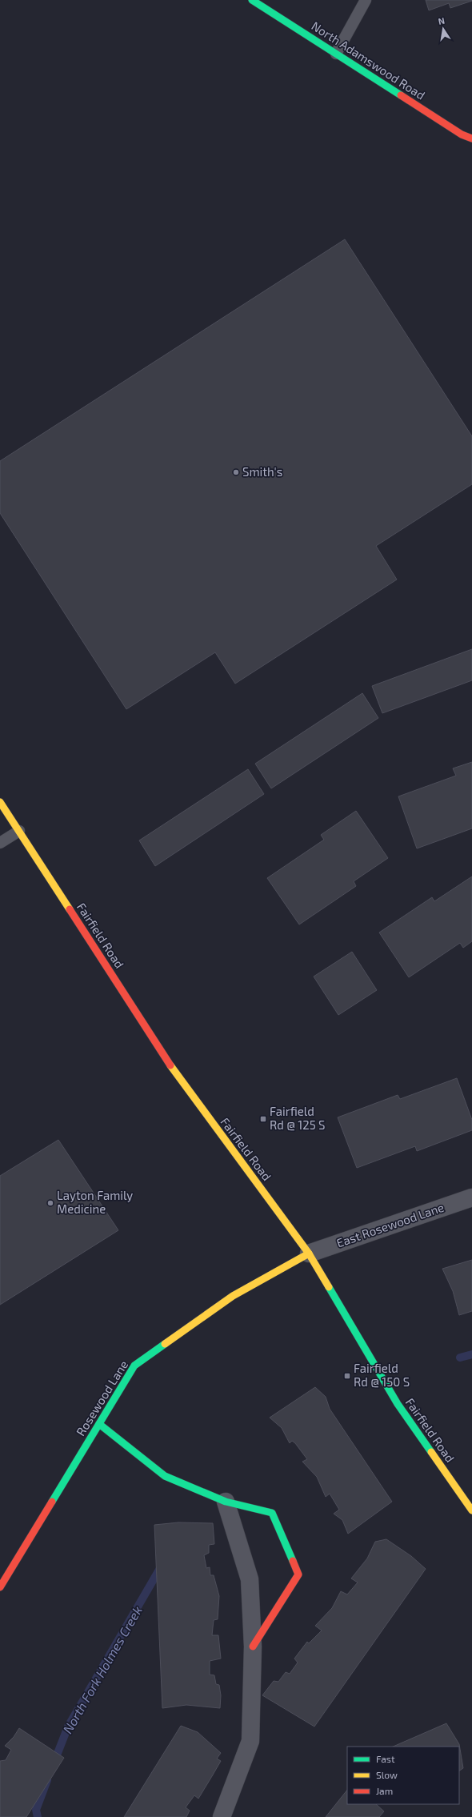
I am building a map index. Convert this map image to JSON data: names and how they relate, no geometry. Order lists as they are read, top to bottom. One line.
{"streets":{"street":["North Adamswood Road","Fairfield Road","East Rosewood Lane","Rosewood Lane"]},"crossings":[["Fairfield Road","East Rosewood Lane"],["Fairfield Road","Rosewood Lane"],["East Rosewood Lane","Rosewood Lane"]],"water":["North Fork Holmes Creek"],"places":{"other":["Smith's","Layton Family Medicine"],"transit":["Fairfield Rd @ 125 S","Fairfield Rd @ 150 S"]},"legend":["Fast","Slow","Jam"],"north":"top"}
